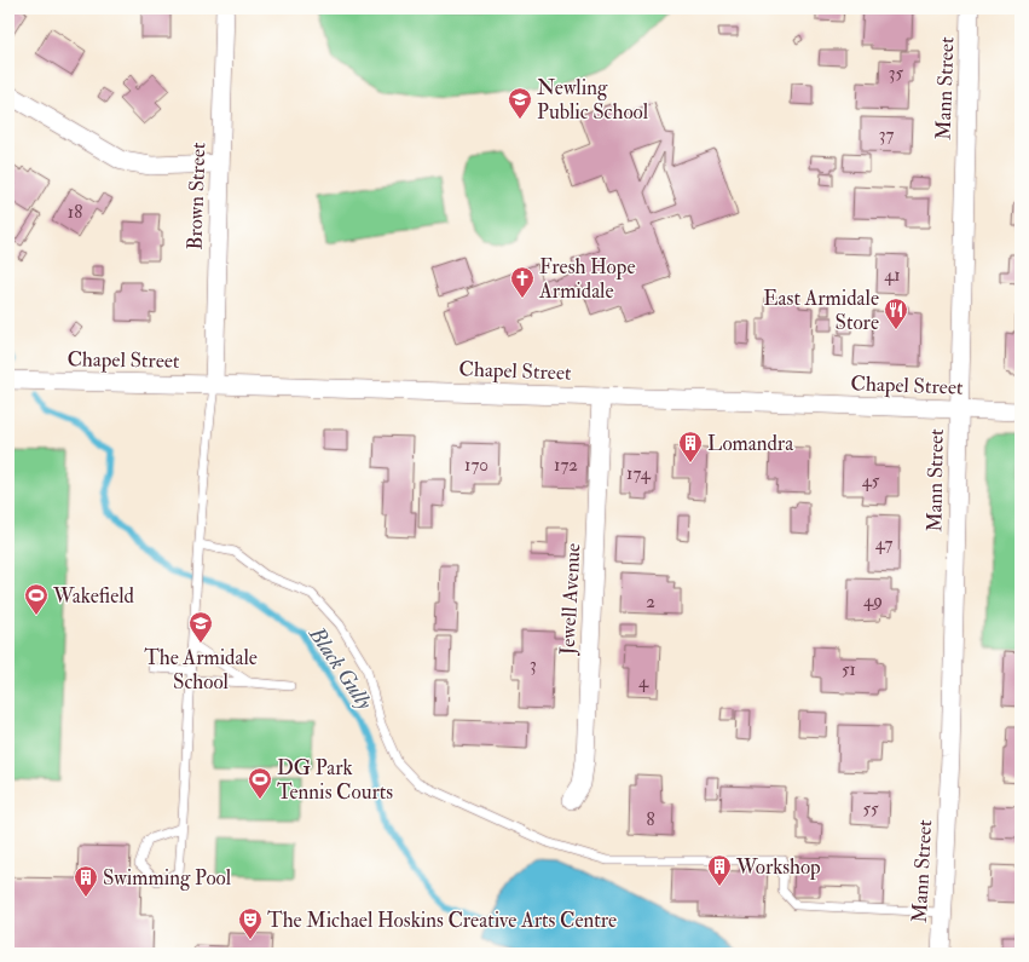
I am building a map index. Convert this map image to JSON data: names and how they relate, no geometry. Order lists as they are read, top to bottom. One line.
{"streets":{"street":["Mann Street","Brown Street","Chapel Street","Jewell Avenue"]},"crossings":[["Mann Street","Chapel Street"],["Brown Street","Chapel Street"],["Chapel Street","Jewell Avenue"]],"water":["Black Gully"],"places":{"school or university":["Newling Public School","The Armidale School"],"church":["Fresh Hope Armidale"],"restaurant":["East Armidale Store"],"building":["Lomandra","Workshop","Swimming Pool"],"sports":["Wakefield","DG Park Tennis Courts"],"theatre":["The Michael Hoskins Creative Arts Centre"]},"house_numbers":["35","37","18","41","170","172","174","45","47","49","2","3","51","4","55","8"]}
